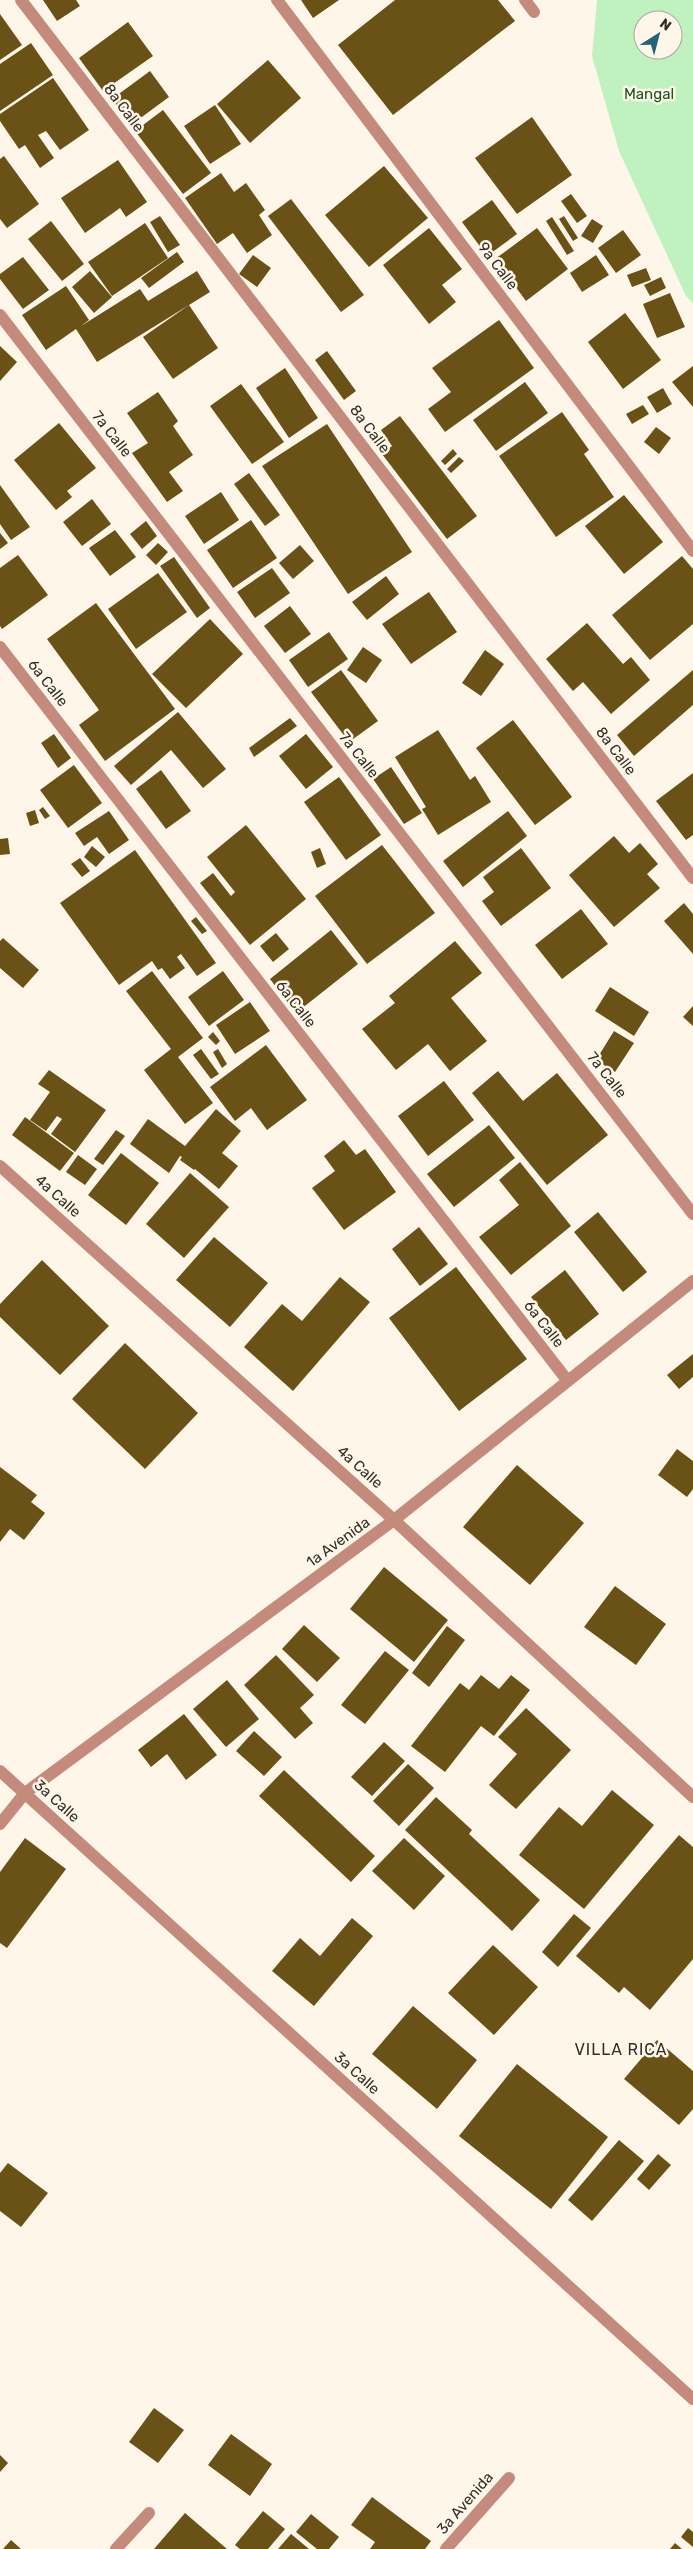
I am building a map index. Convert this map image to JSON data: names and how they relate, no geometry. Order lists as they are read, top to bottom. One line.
{"streets":{"street":["8a Calle","9a Calle","7a Calle","6a Calle","4a Calle","1a Avenida","3a Calle","3a Avenida"]},"crossings":[["6a Calle","1a Avenida"],["4a Calle","1a Avenida"],["1a Avenida","3a Calle"]],"districts":["VILLA RICA"],"parks":["Mangal"],"north":"top right"}
